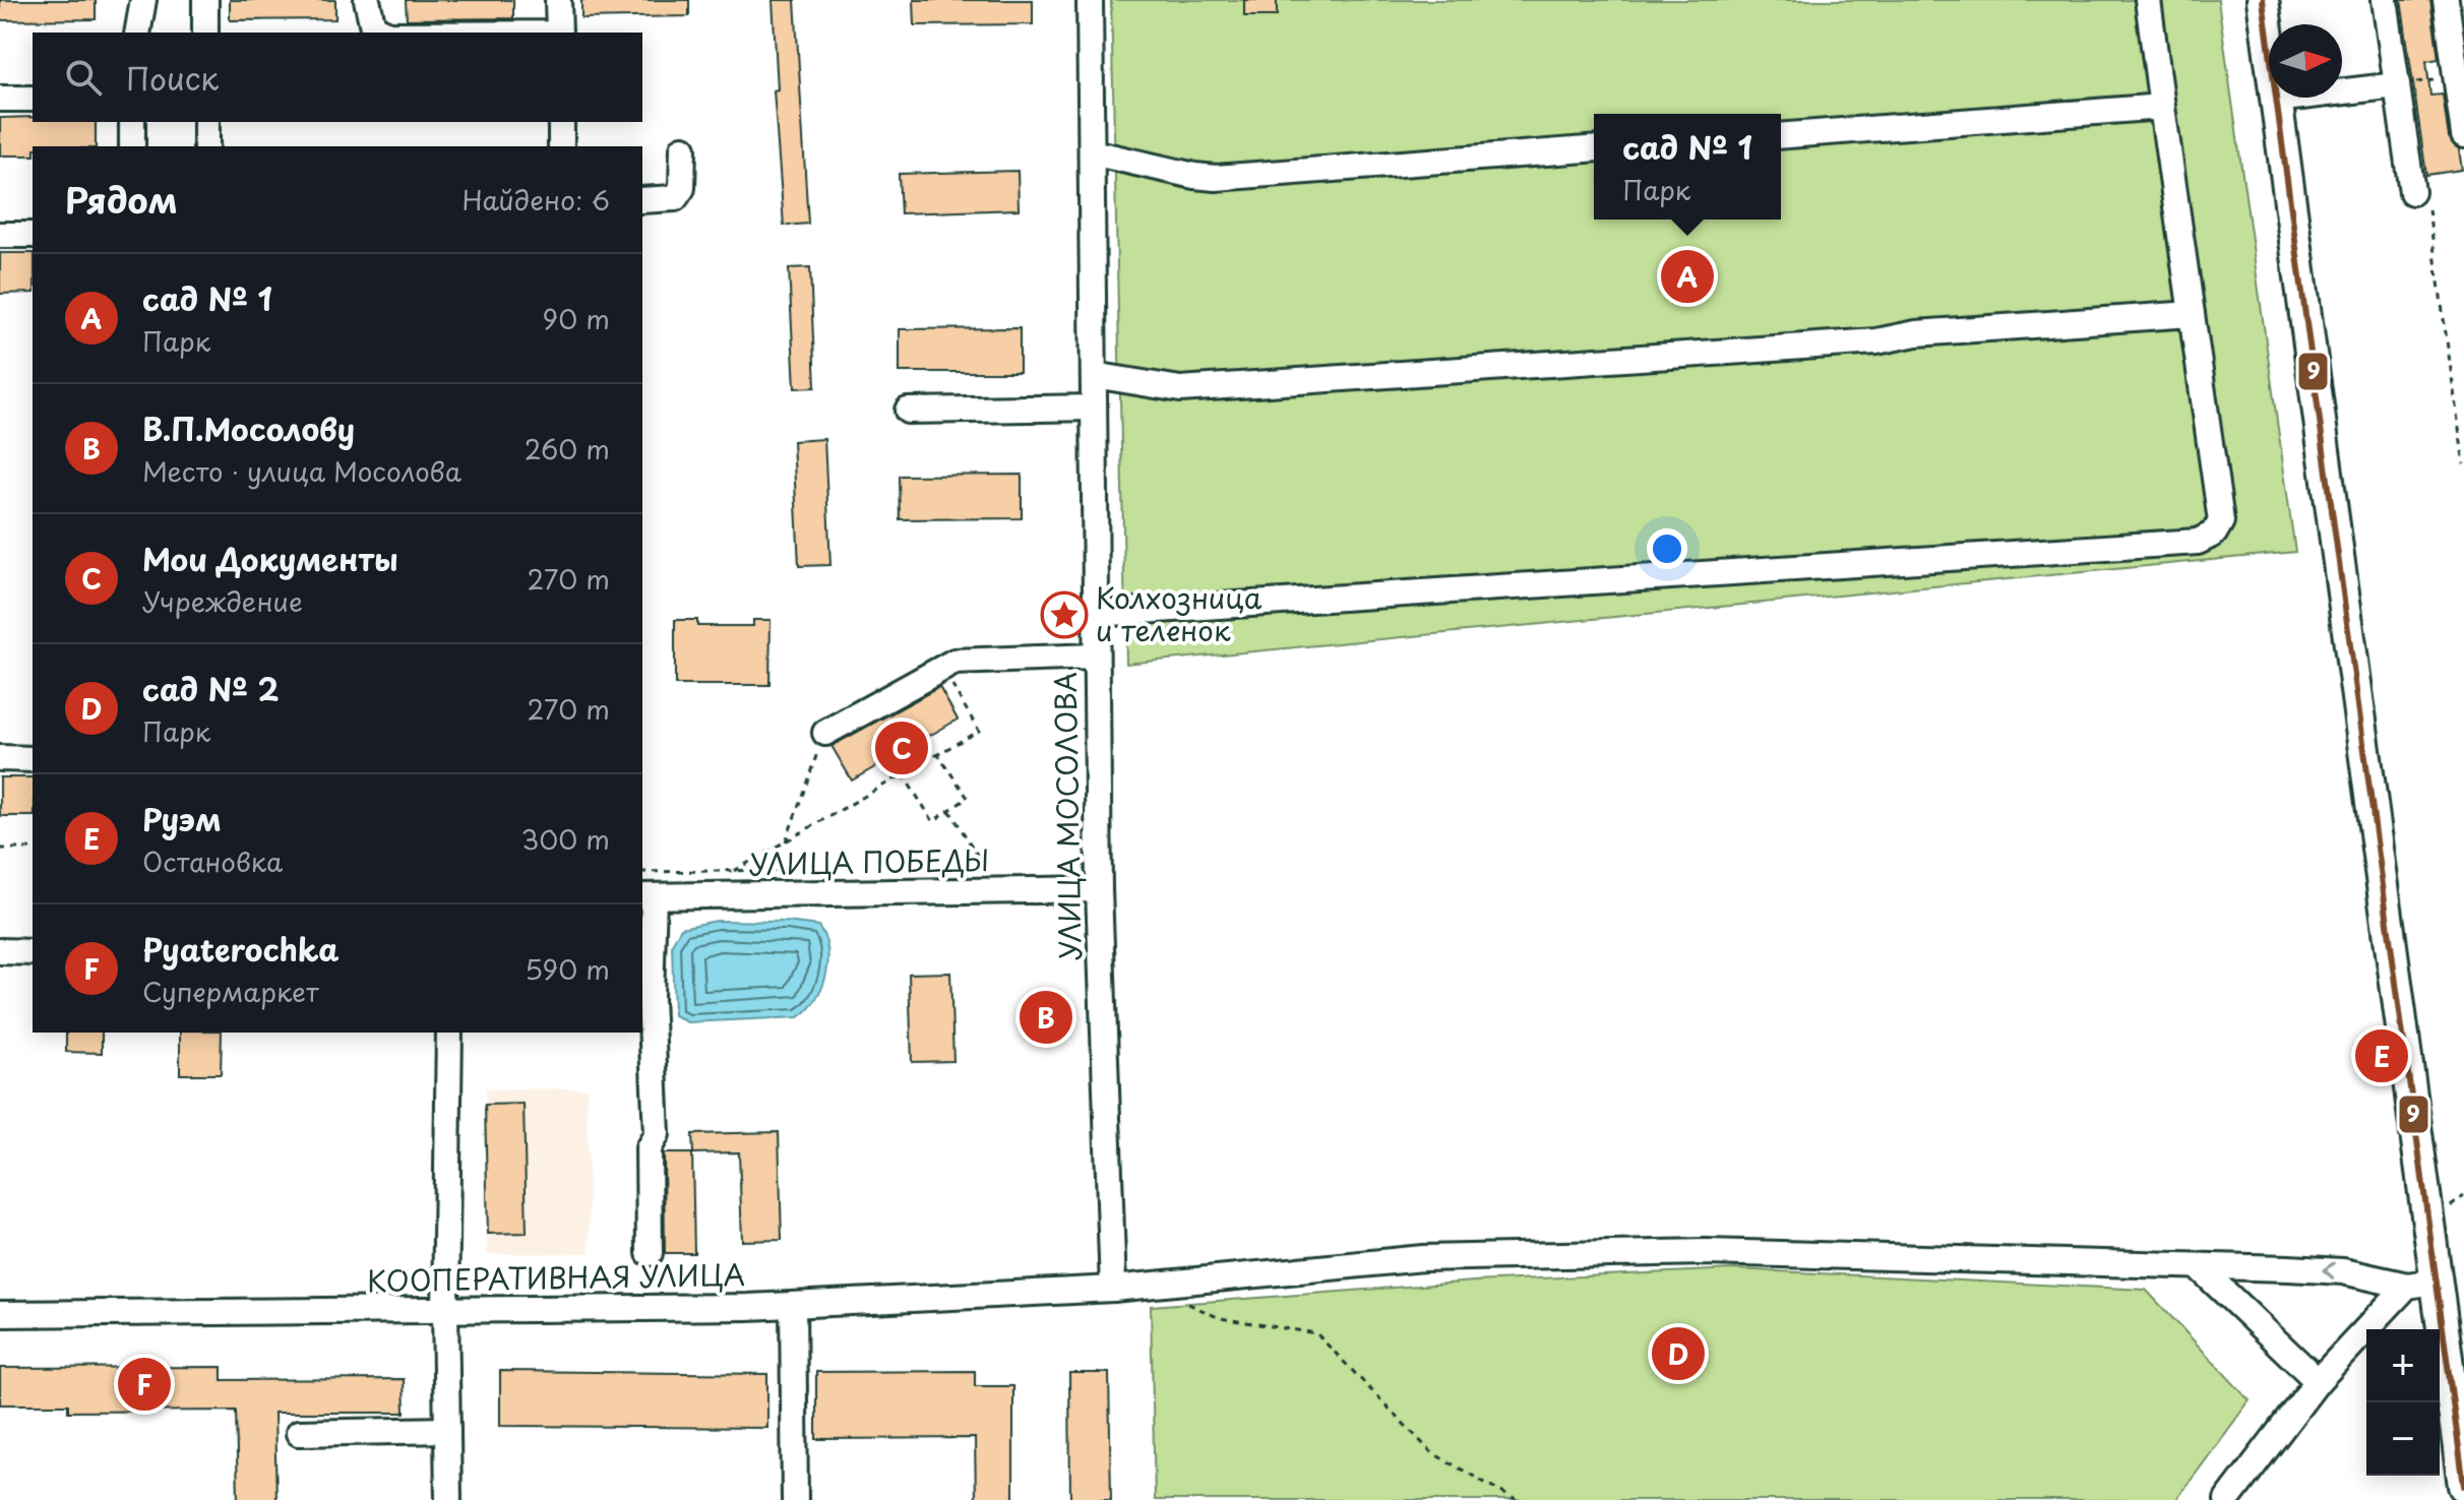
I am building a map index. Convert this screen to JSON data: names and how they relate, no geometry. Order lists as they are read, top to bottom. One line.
{"streets":{"street":["УЛИЦА МОСОЛОВА","УЛИЦА ПОБЕДЫ","КООПЕРАТИВНАЯ УЛИЦА"]},"crossings":[["УЛИЦА МОСОЛОВА","УЛИЦА ПОБЕДЫ"],["УЛИЦА МОСОЛОВА","КООПЕРАТИВНАЯ УЛИЦА"]],"places":{"place":["Колхозница и теленок"]},"lines":["transit line 9"],"north":"right","page":{"search":"Поиск","popup":["сад № 1","Парк"],"heading":["Рядом","Найдено: 6"],"pins":["A","C","B","E","D","F"],"list":[{"mark":"A","name":"сад № 1","note":"Парк","value":"90 m"},{"mark":"B","name":"В.П.Мосолову","note":"Место · улица Мосолова","value":"260 m"},{"mark":"C","name":"Мои Документы","note":"Учреждение","value":"270 m"},{"mark":"D","name":"сад № 2","note":"Парк","value":"270 m"},{"mark":"E","name":"Руэм","note":"Остановка","value":"300 m"},{"mark":"F","name":"Pyaterochka","note":"Супермаркет","value":"590 m"}],"map_buttons":["+","−"]}}
